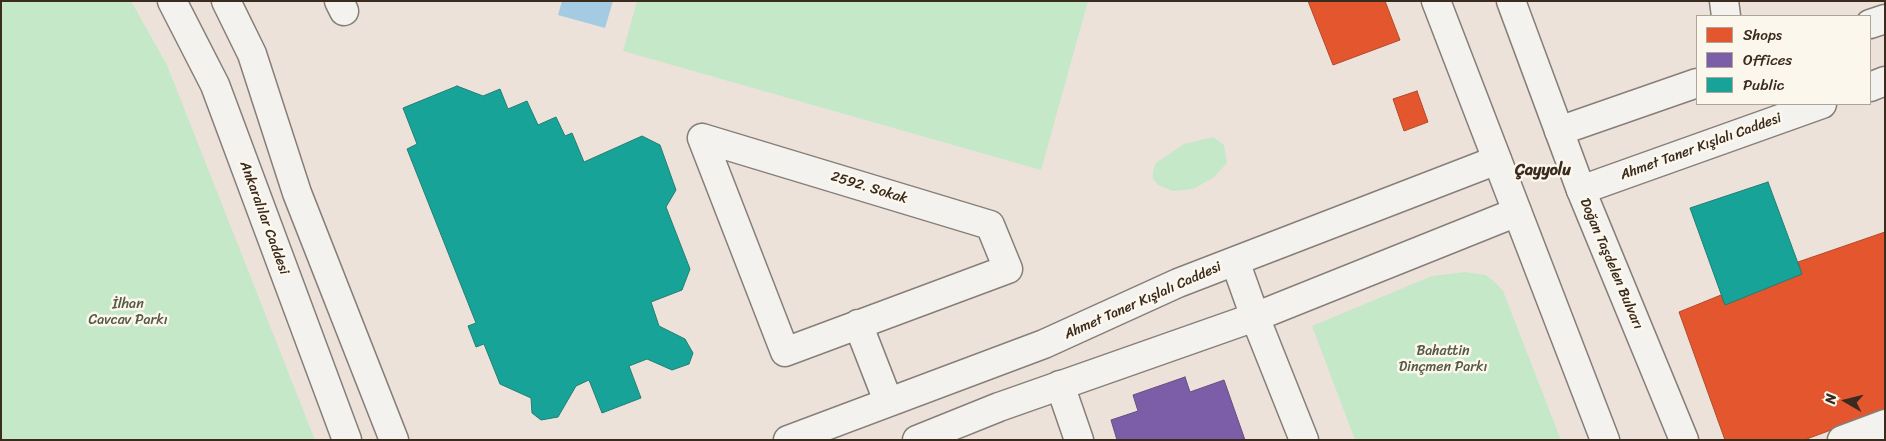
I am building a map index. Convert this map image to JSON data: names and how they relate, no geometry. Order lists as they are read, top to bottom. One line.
{"streets":{"street":["Ahmet Taner Kışlalı Caddesi","2592. Sokak","Ankaralılar Caddesi","Doğan Taşdelen Bulvarı"]},"crossings":[["Ahmet Taner Kışlalı Caddesi","Doğan Taşdelen Bulvarı"]],"districts":["Çayyolu"],"parks":["İlhan Cavcav Parkı","Bahattin Dinçmen Parkı"],"legend":["Shops","Offices","Public"],"north":"left"}
